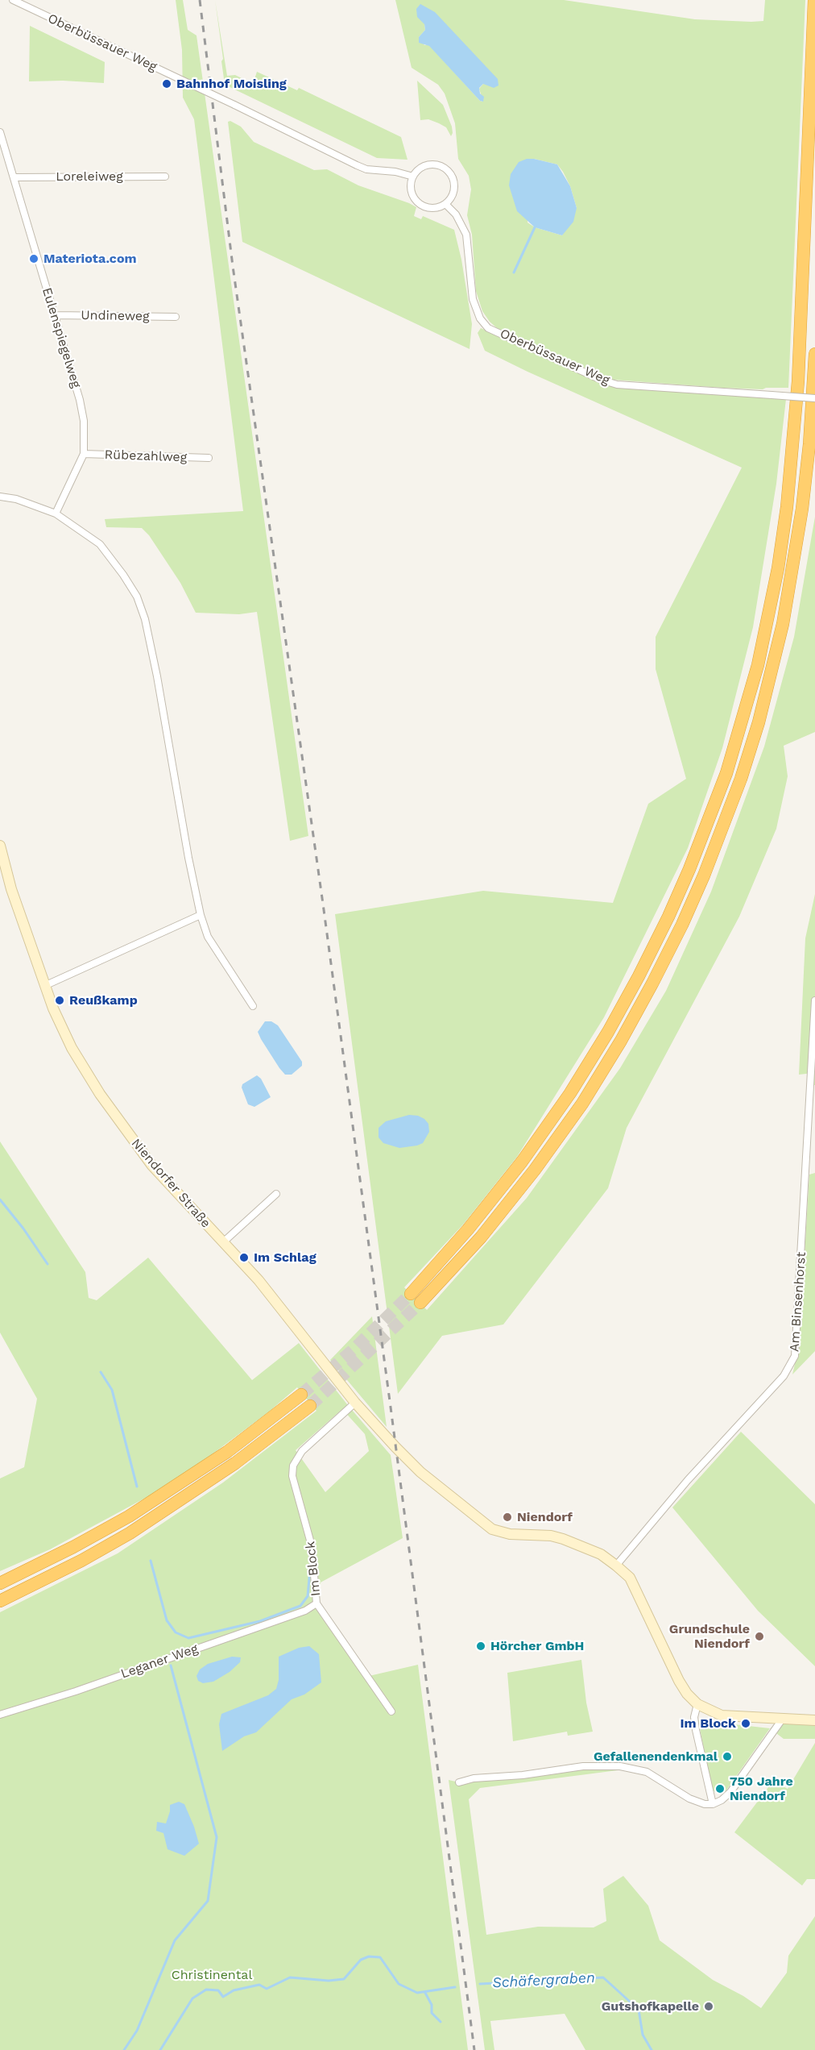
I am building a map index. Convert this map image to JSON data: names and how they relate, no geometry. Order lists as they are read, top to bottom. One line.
{"streets":{"main road":["Niendorfer Straße"],"street":["Oberbüssauer Weg","Loreleiweg","Undineweg","Eulenspiegelweg","Rübezahlweg","Am Binsenhorst","Im Block","Leganer Weg"]},"crossings":[["Loreleiweg","Eulenspiegelweg"],["Undineweg","Eulenspiegelweg"],["Eulenspiegelweg","Rübezahlweg"],["Niendorfer Straße","Am Binsenhorst"],["Niendorfer Straße","Im Block"],["Im Block","Leganer Weg"]],"water":["Schäfergraben"],"parks":["Christinental"],"places":["Bahnhof Moisling","Materiota.com","Reußkamp","Im Schlag","Niendorf","Grundschule Niendorf","Hörcher GmbH","Im Block","Gefallenendenkmal","750 Jahre Niendorf","Gutshofkapelle"]}
